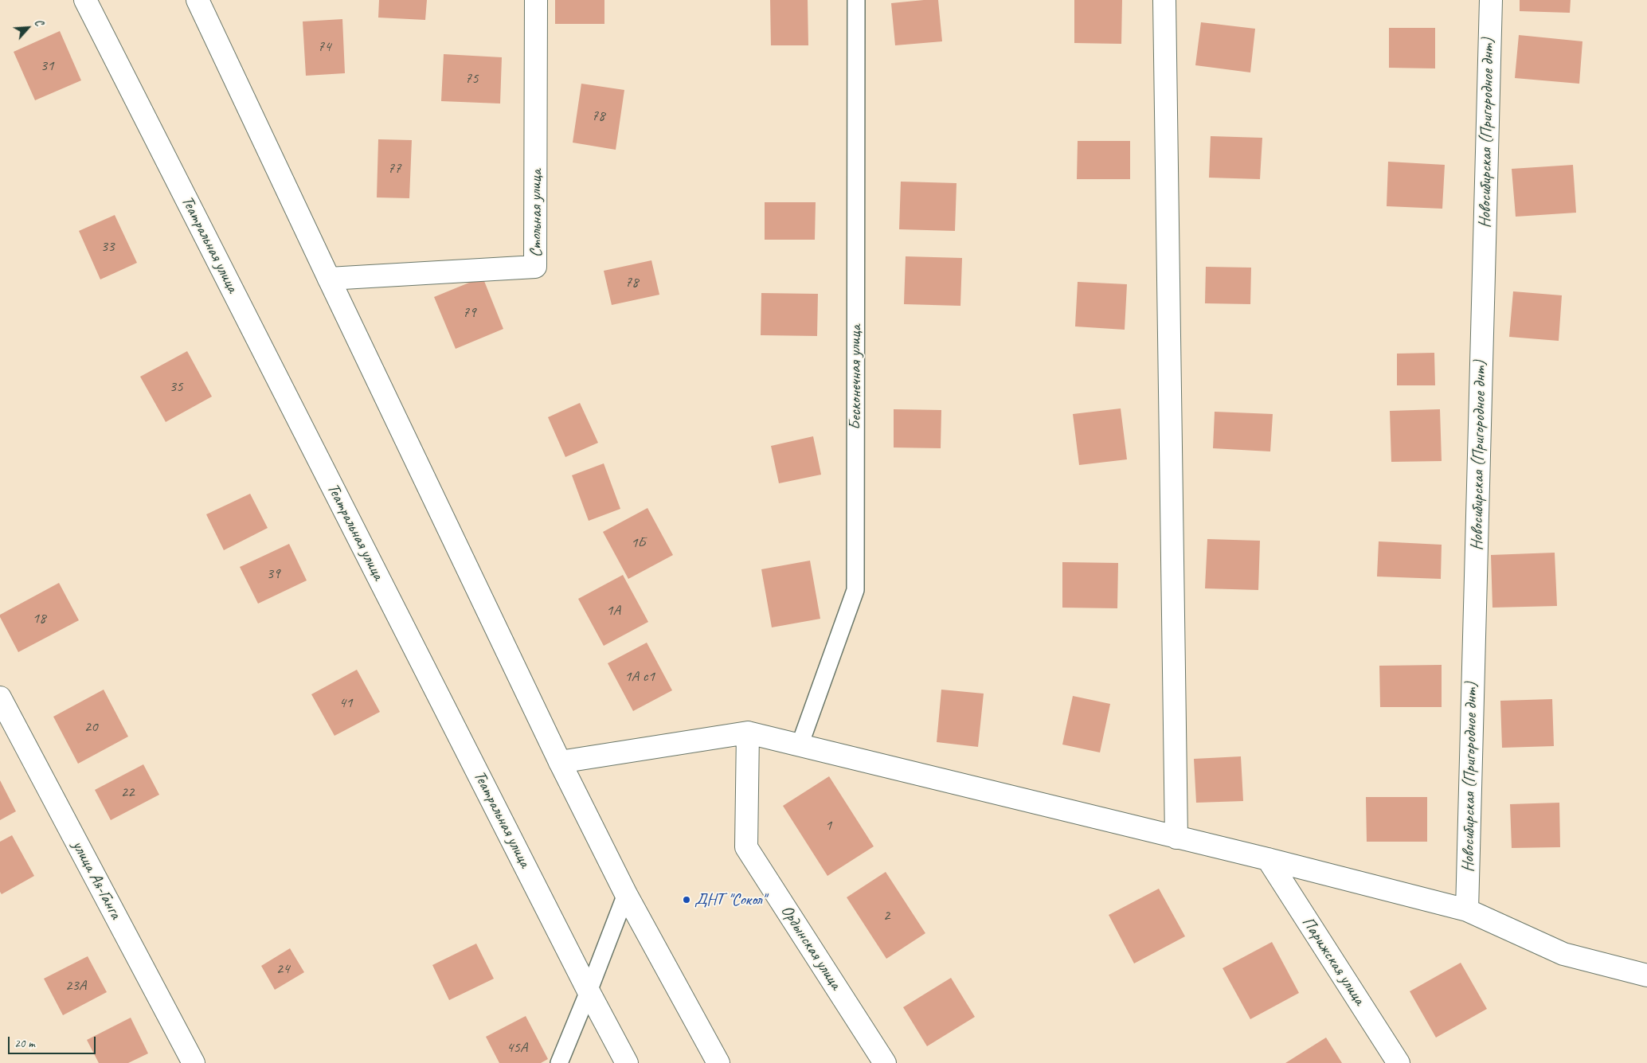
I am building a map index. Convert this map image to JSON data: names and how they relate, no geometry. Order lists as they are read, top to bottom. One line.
{"streets":{"street":["Новосибирская (Пригородное днт)","Стольная улица","Театральная улица","улица Ая-Ганга","Ордынская улица","Парижская улица"],"lane":["Бесконечная улица"]},"places":["ДНТ \"Сокол\""],"house_numbers":["74","31","75","78","77","33","78","79","35","1Б","39","1А","18","1А с1","41","20","22","1","2","24","23А","45А"],"scale_bar":"20 m","north":"top right"}
